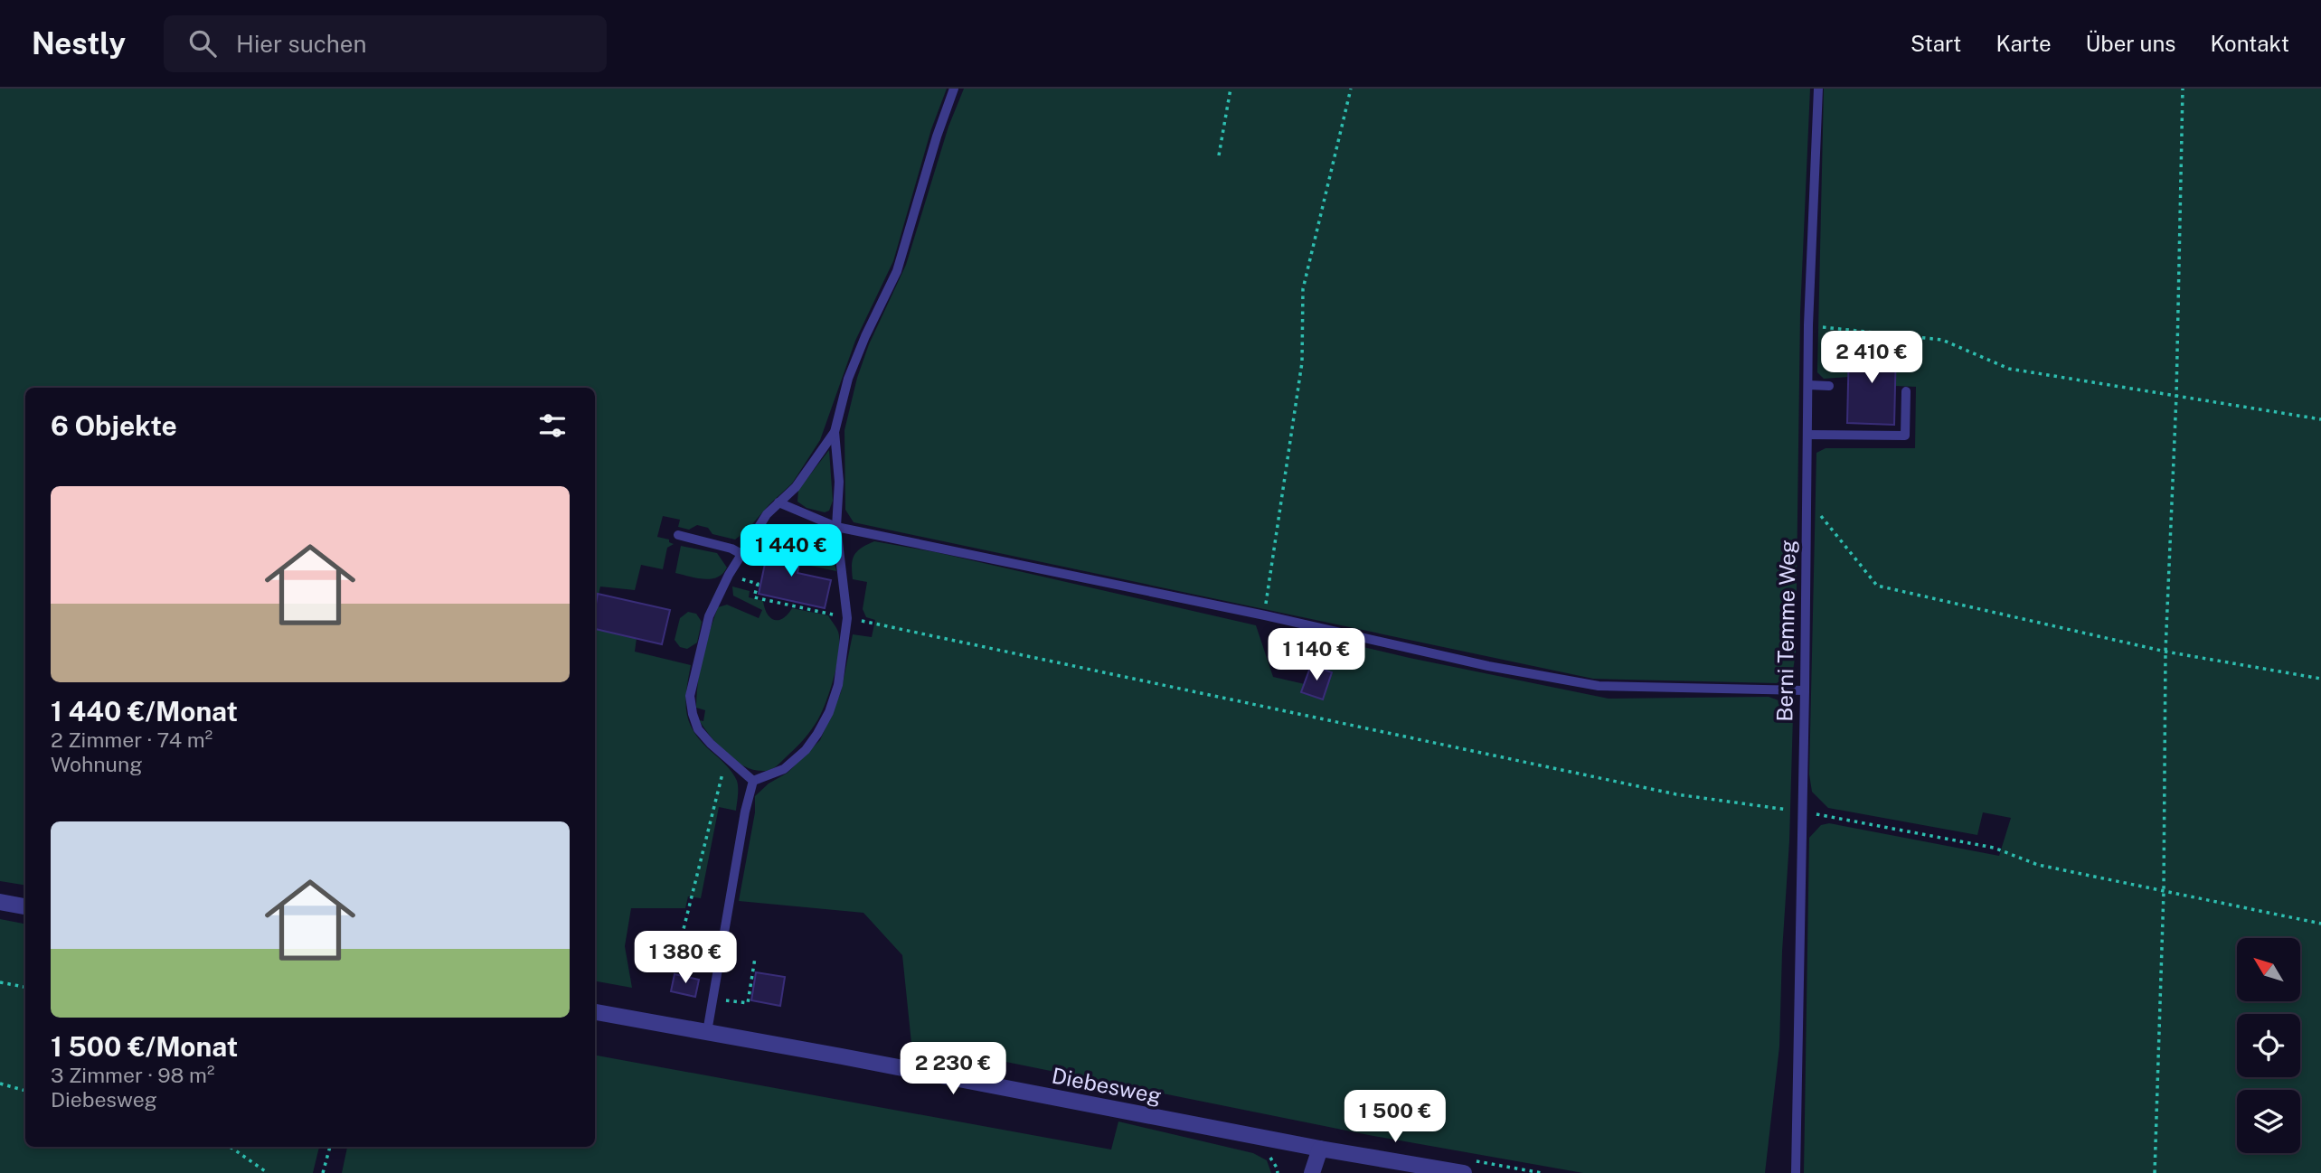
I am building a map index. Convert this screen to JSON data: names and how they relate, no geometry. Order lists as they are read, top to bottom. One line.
{"streets":{"street":["Diebesweg"],"lane":["Berni Temme Weg"]},"north":"top left","page":{"header":"Nestly","search":"Hier suchen","nav":["Start","Karte","Über uns","Kontakt"],"price":["2 410 €","1 440 €","1 140 €","1 380 €","2 230 €","1 500 €"],"heading":"6 Objekte","list":[{"name":"1 440 €/Monat","note":"2 Zimmer · 74 m² · Wohnung"},{"name":"1 500 €/Monat","note":"3 Zimmer · 98 m² · Diebesweg"}]}}
